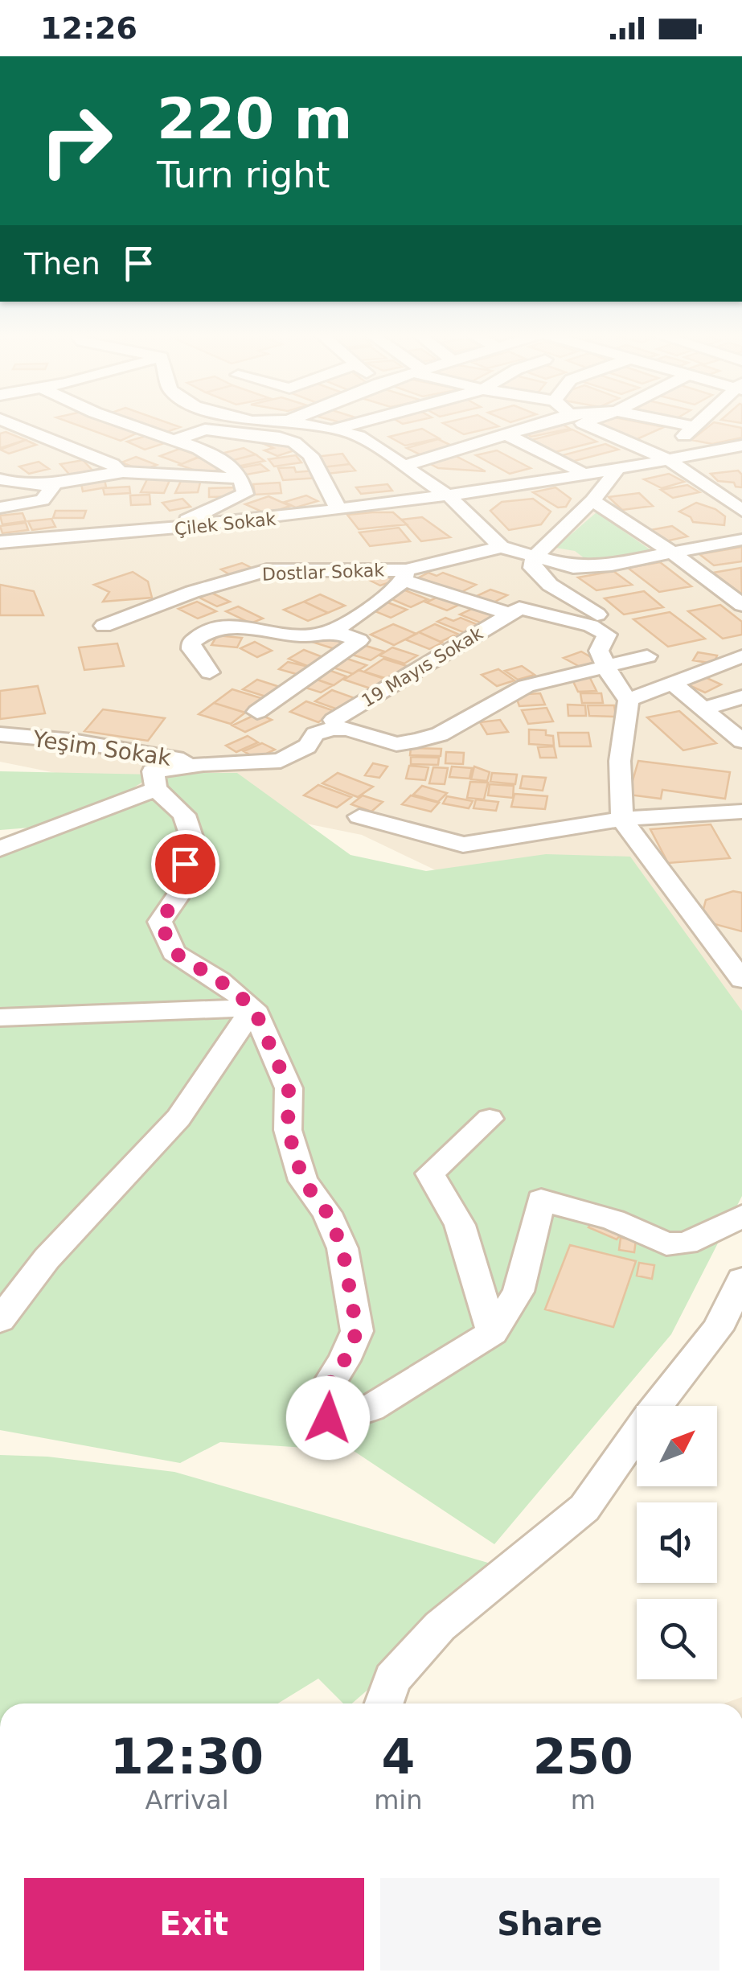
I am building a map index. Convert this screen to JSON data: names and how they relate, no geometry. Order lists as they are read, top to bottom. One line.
{"streets":{"street":["Çilek Sokak","Dostlar Sokak","19 Mayıs Sokak","Yeşim Sokak"]},"north":"top right","page":{"status":"12:26","turn":["220 m","Turn right"],"then":"Then","eta":["12:30","Arrival","4","min","250","m"],"buttons":["Exit","Share"]}}
